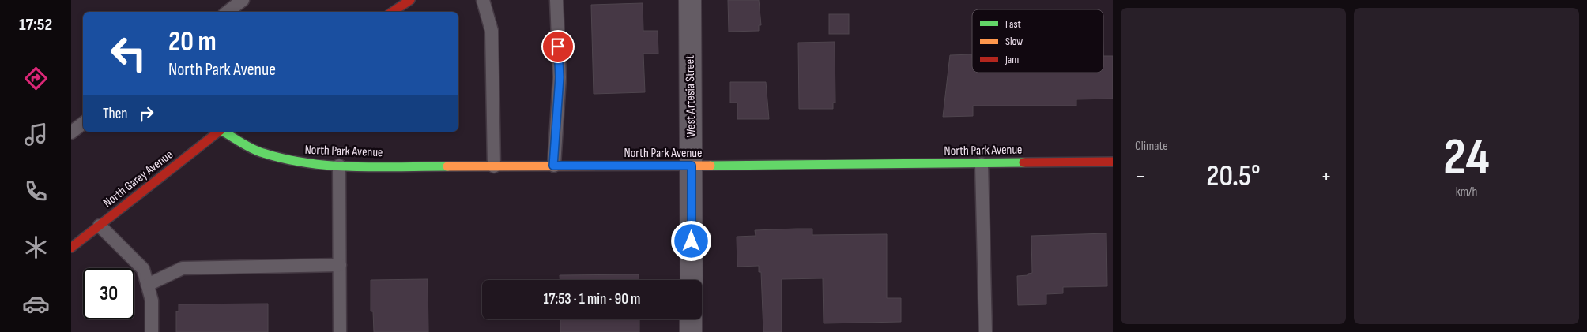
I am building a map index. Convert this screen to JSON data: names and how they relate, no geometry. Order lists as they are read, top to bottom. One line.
{"streets":{"street":["West Artesia Street","North Park Avenue","North Garey Avenue"]},"crossings":[["West Artesia Street","North Park Avenue"]],"legend":["Fast","Slow","Jam"],"page":{"tabs":"17:52","tile":["Climate",["24","km/h"]],"turn":["20 m","North Park Avenue"],"then":"Then","heat":["−","20.5°","+"],"limit":"30","trip":"17:53 · 1 min · 90 m"}}
